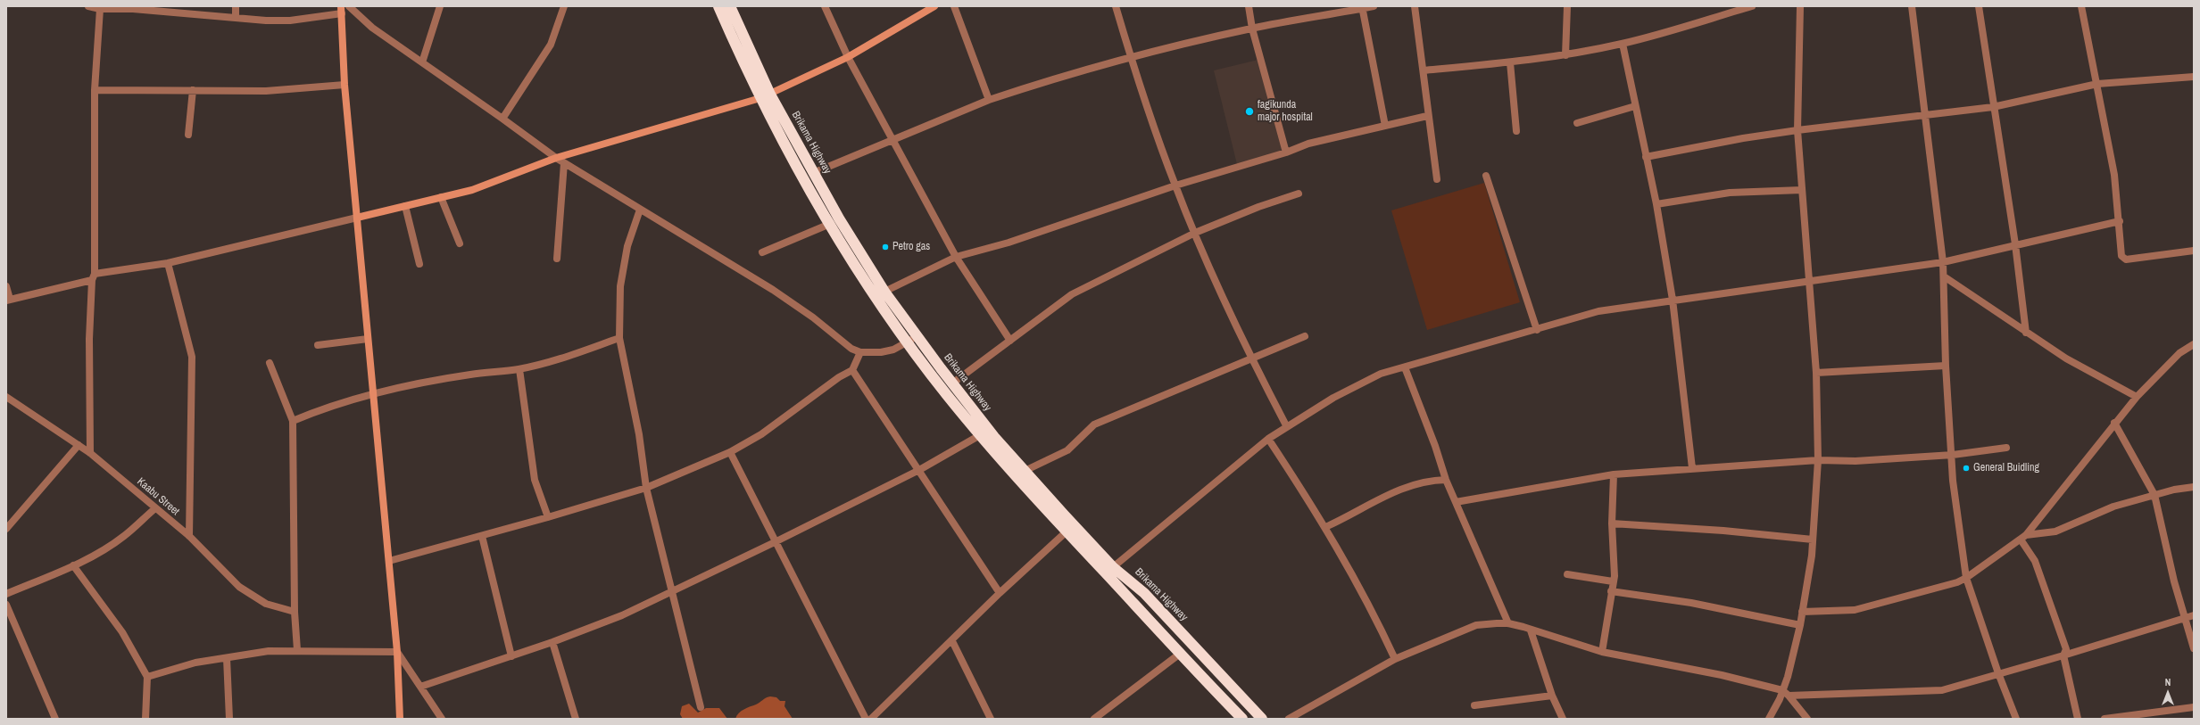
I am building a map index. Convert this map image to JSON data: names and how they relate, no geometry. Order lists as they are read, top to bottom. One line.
{"streets":{"highway":["Brikama Highway"],"street":["Kaabu Street"]},"places":["fagikunda major hospital","Petro gas","General Buidling"],"north":"top"}
